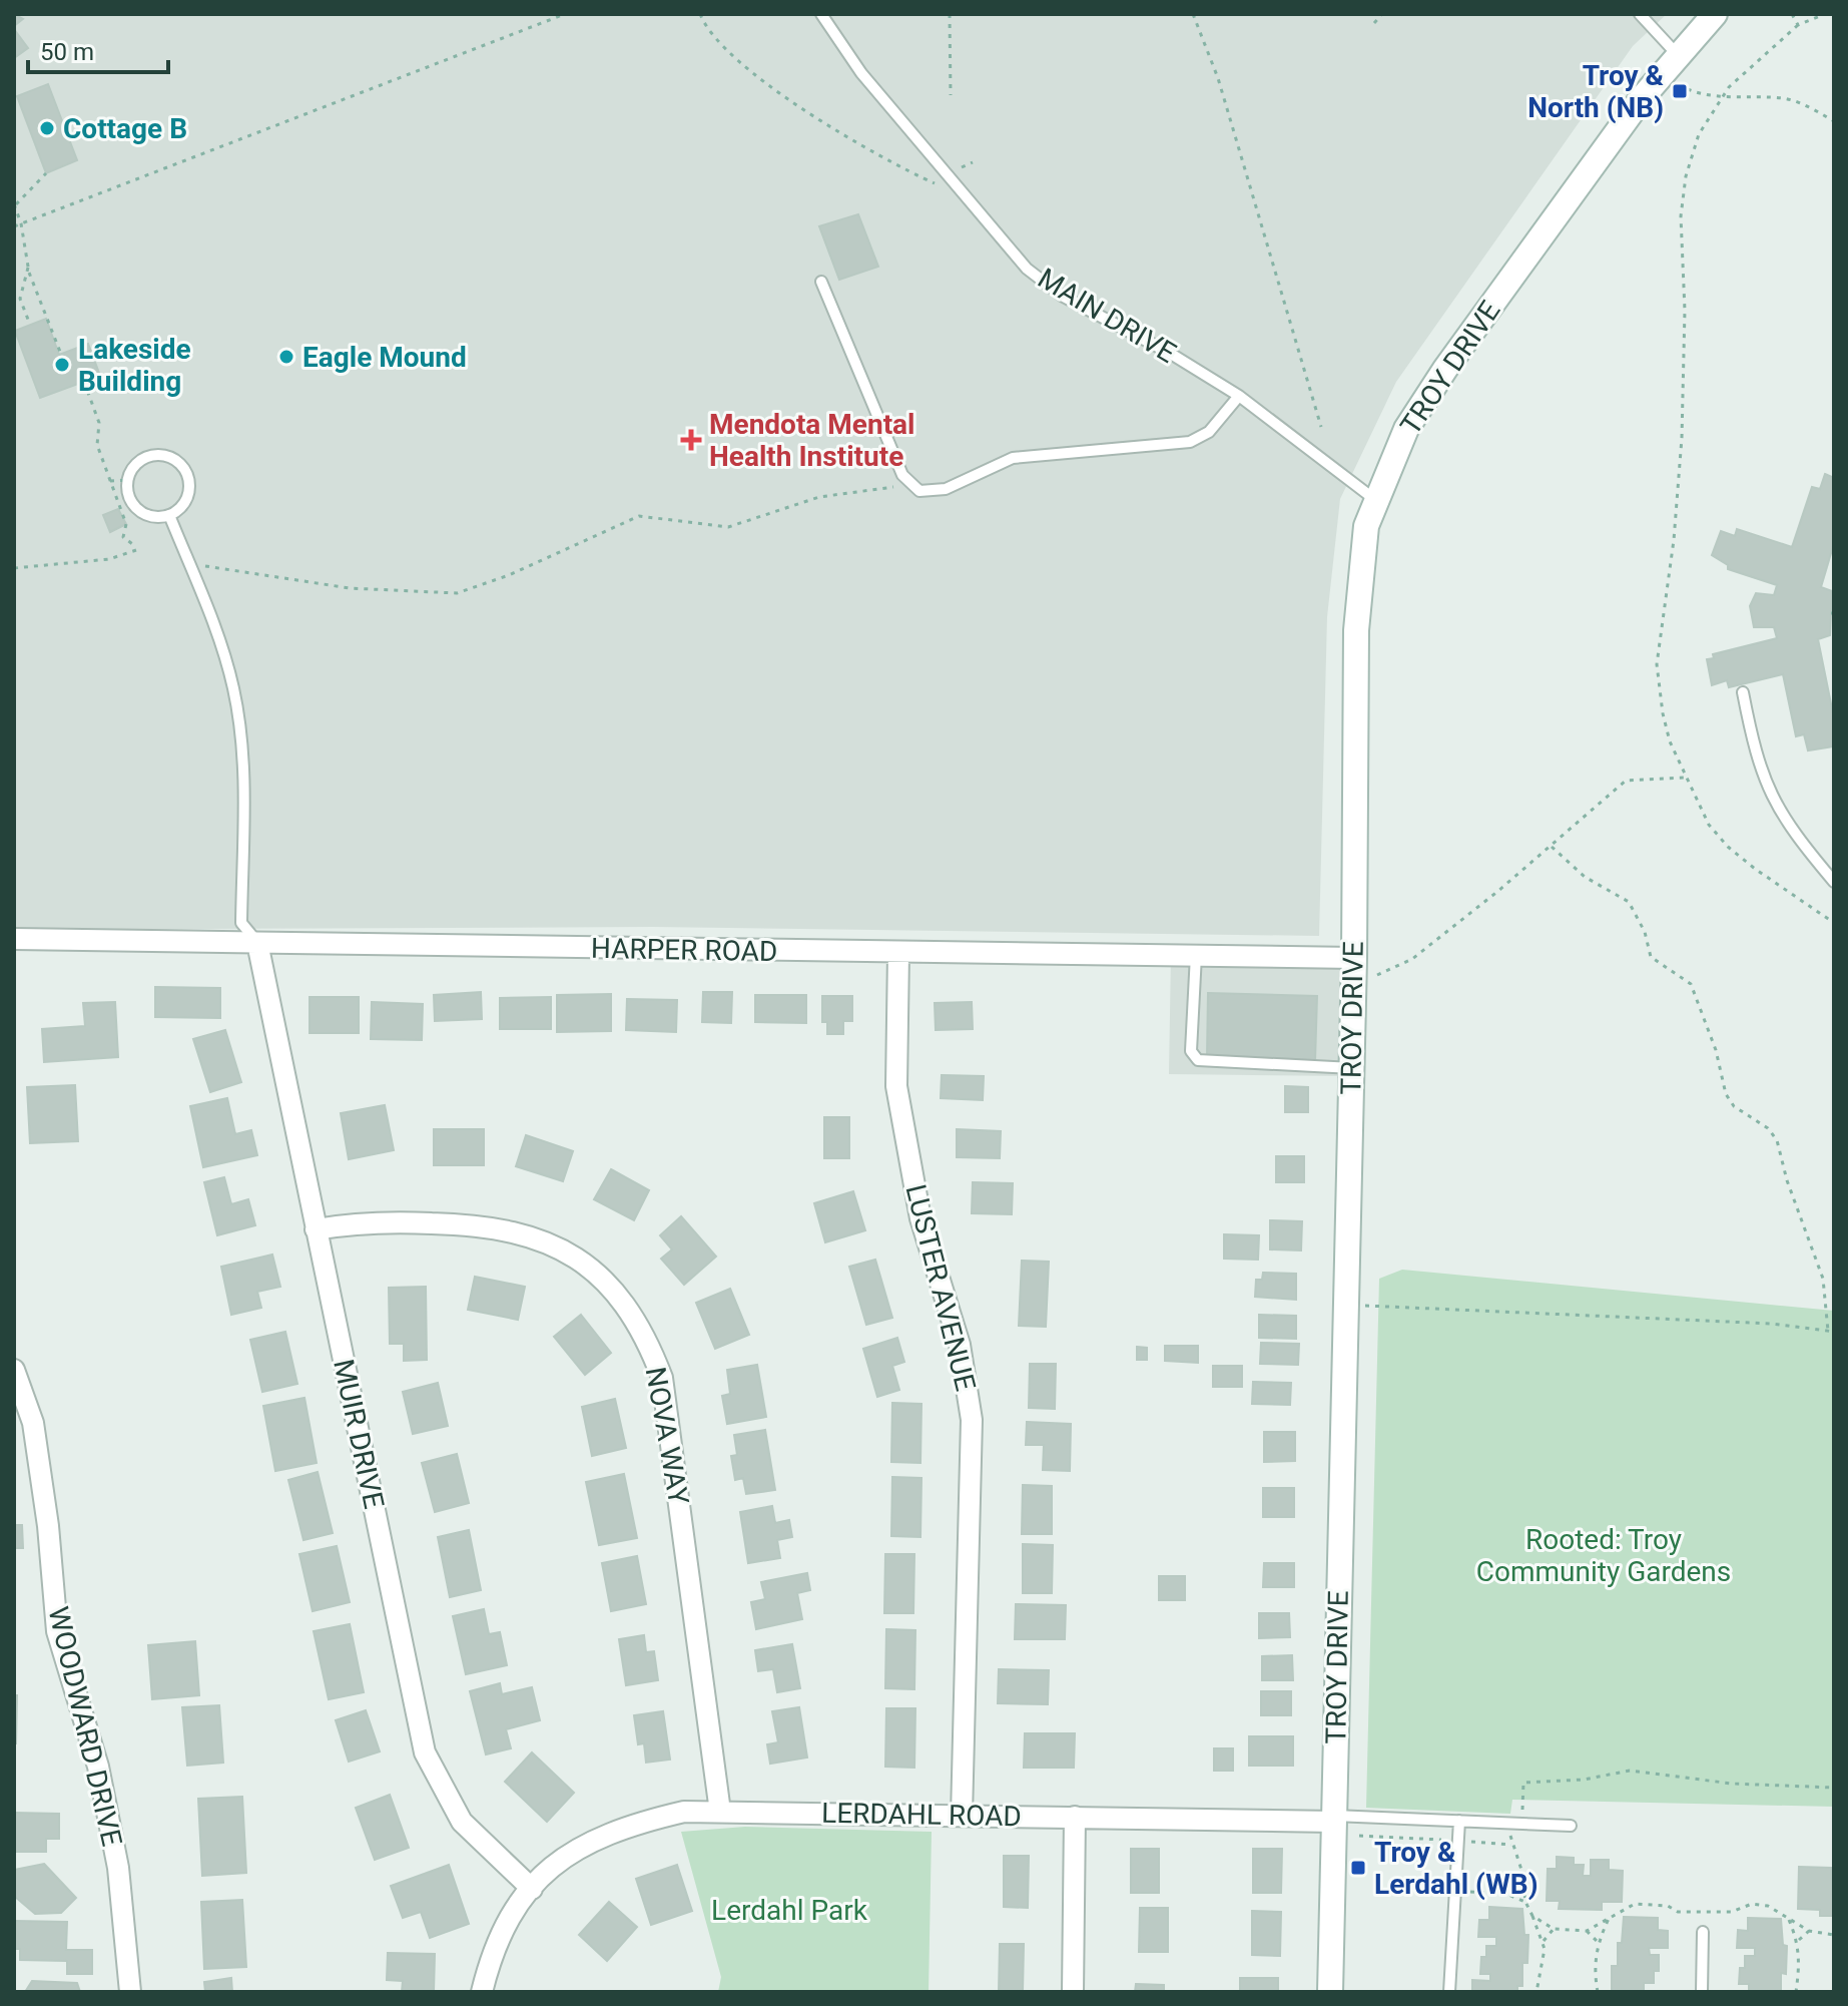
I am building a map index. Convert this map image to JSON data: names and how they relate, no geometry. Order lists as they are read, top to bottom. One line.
{"streets":{"street":["TROY DRIVE","HARPER ROAD","LUSTER AVENUE","MUIR DRIVE","NOVA WAY","WOODWARD DRIVE","LERDAHL ROAD"],"lane":["MAIN DRIVE"]},"crossings":[["MAIN DRIVE","TROY DRIVE"],["TROY DRIVE","HARPER ROAD"],["TROY DRIVE","LERDAHL ROAD"],["HARPER ROAD","LUSTER AVENUE"],["HARPER ROAD","MUIR DRIVE"],["LUSTER AVENUE","LERDAHL ROAD"],["MUIR DRIVE","NOVA WAY"],["MUIR DRIVE","LERDAHL ROAD"],["NOVA WAY","LERDAHL ROAD"]],"parks":["Rooted: Troy Community Gardens","Lerdahl Park"],"places":{"transit":["Troy & North (NB)","Troy & Lerdahl (WB)"],"other":["Cottage B","Eagle Mound","Lakeside Building"],"health":["Mendota Mental Health Institute"]},"scale_bar":"50 m"}
